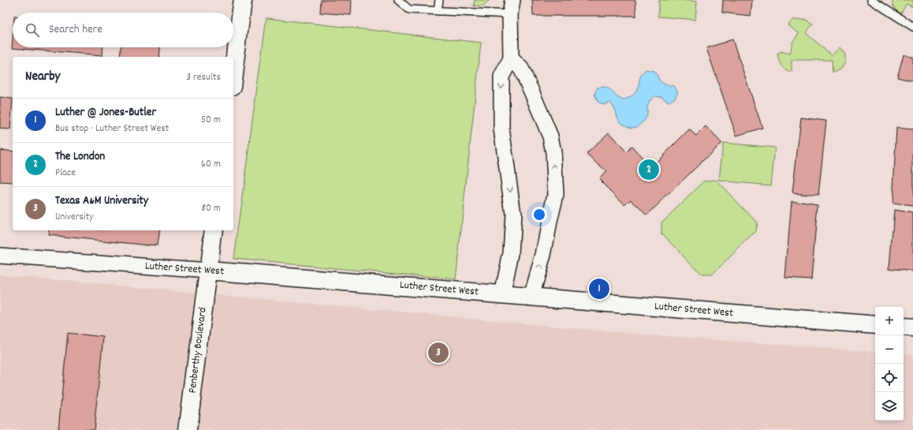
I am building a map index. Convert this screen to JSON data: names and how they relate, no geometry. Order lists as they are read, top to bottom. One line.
{"streets":{"street":["Luther Street West","Penberthy Boulevard"]},"crossings":[["Luther Street West","Penberthy Boulevard"]],"page":{"search":"Search here","heading":["Nearby","3 results"],"list":[{"mark":"1","name":"Luther @ Jones-Butler","note":"Bus stop · Luther Street West","value":"50 m"},{"mark":"2","name":"The London","note":"Place","value":"60 m"},{"mark":"3","name":"Texas A&M University","note":"University","value":"80 m"}],"pins":["2","1","3"],"map_buttons":["+","−"]}}
